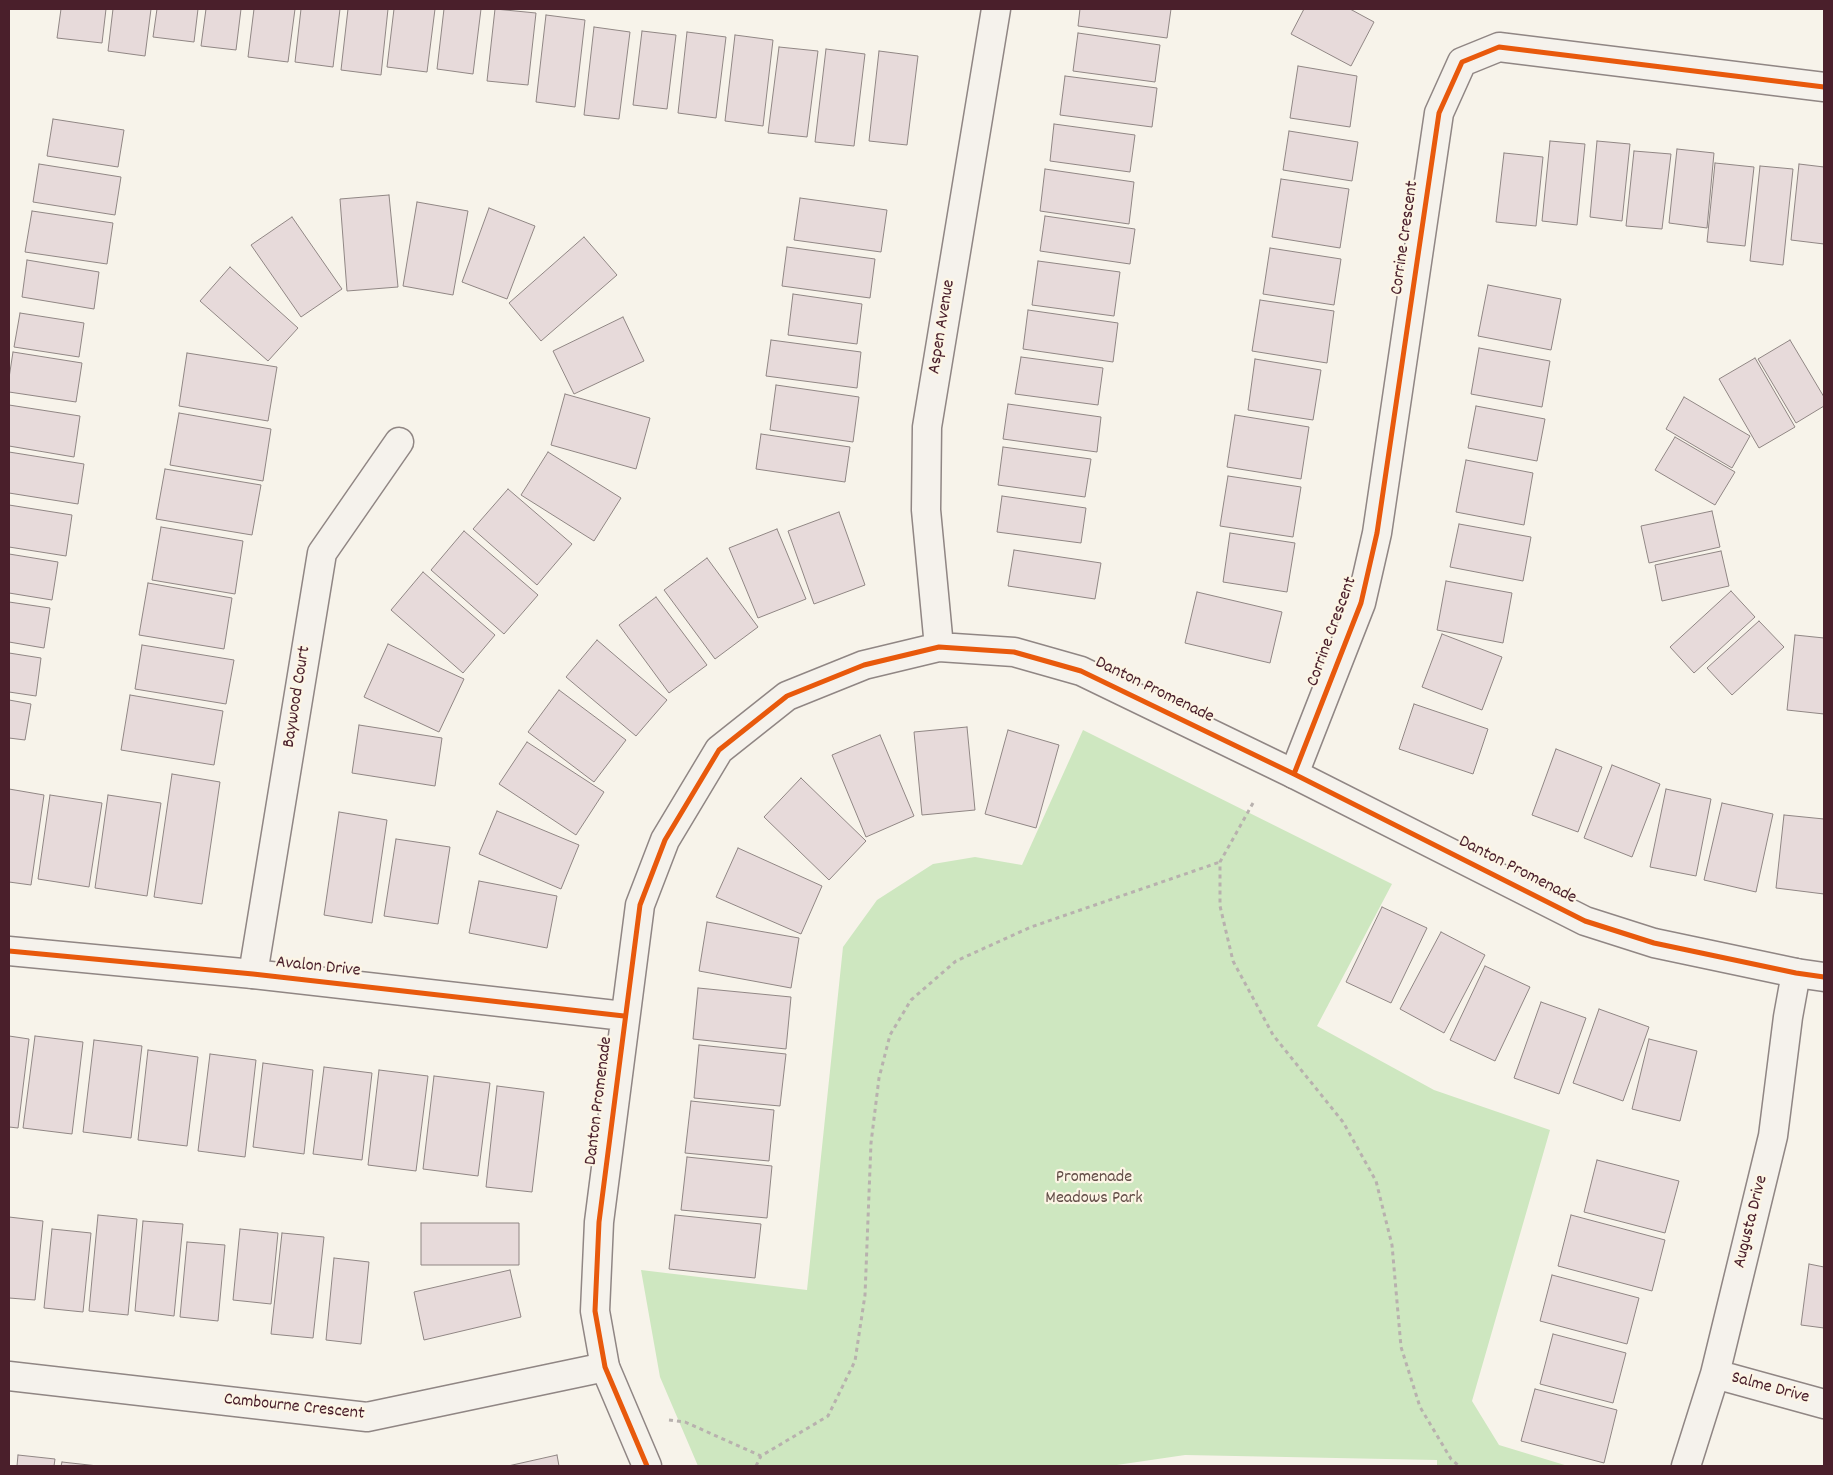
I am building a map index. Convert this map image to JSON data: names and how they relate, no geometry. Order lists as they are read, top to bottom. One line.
{"streets":{"street":["Corrine Crescent","Aspen Avenue","Danton Promenade","Baywood Court","Avalon Drive","Augusta Drive","Salme Drive","Cambourne Crescent"]},"crossings":[["Corrine Crescent","Danton Promenade"],["Aspen Avenue","Danton Promenade"],["Danton Promenade","Avalon Drive"],["Danton Promenade","Augusta Drive"],["Danton Promenade","Cambourne Crescent"],["Baywood Court","Avalon Drive"],["Augusta Drive","Salme Drive"]],"parks":["Promenade Meadows Park"]}
